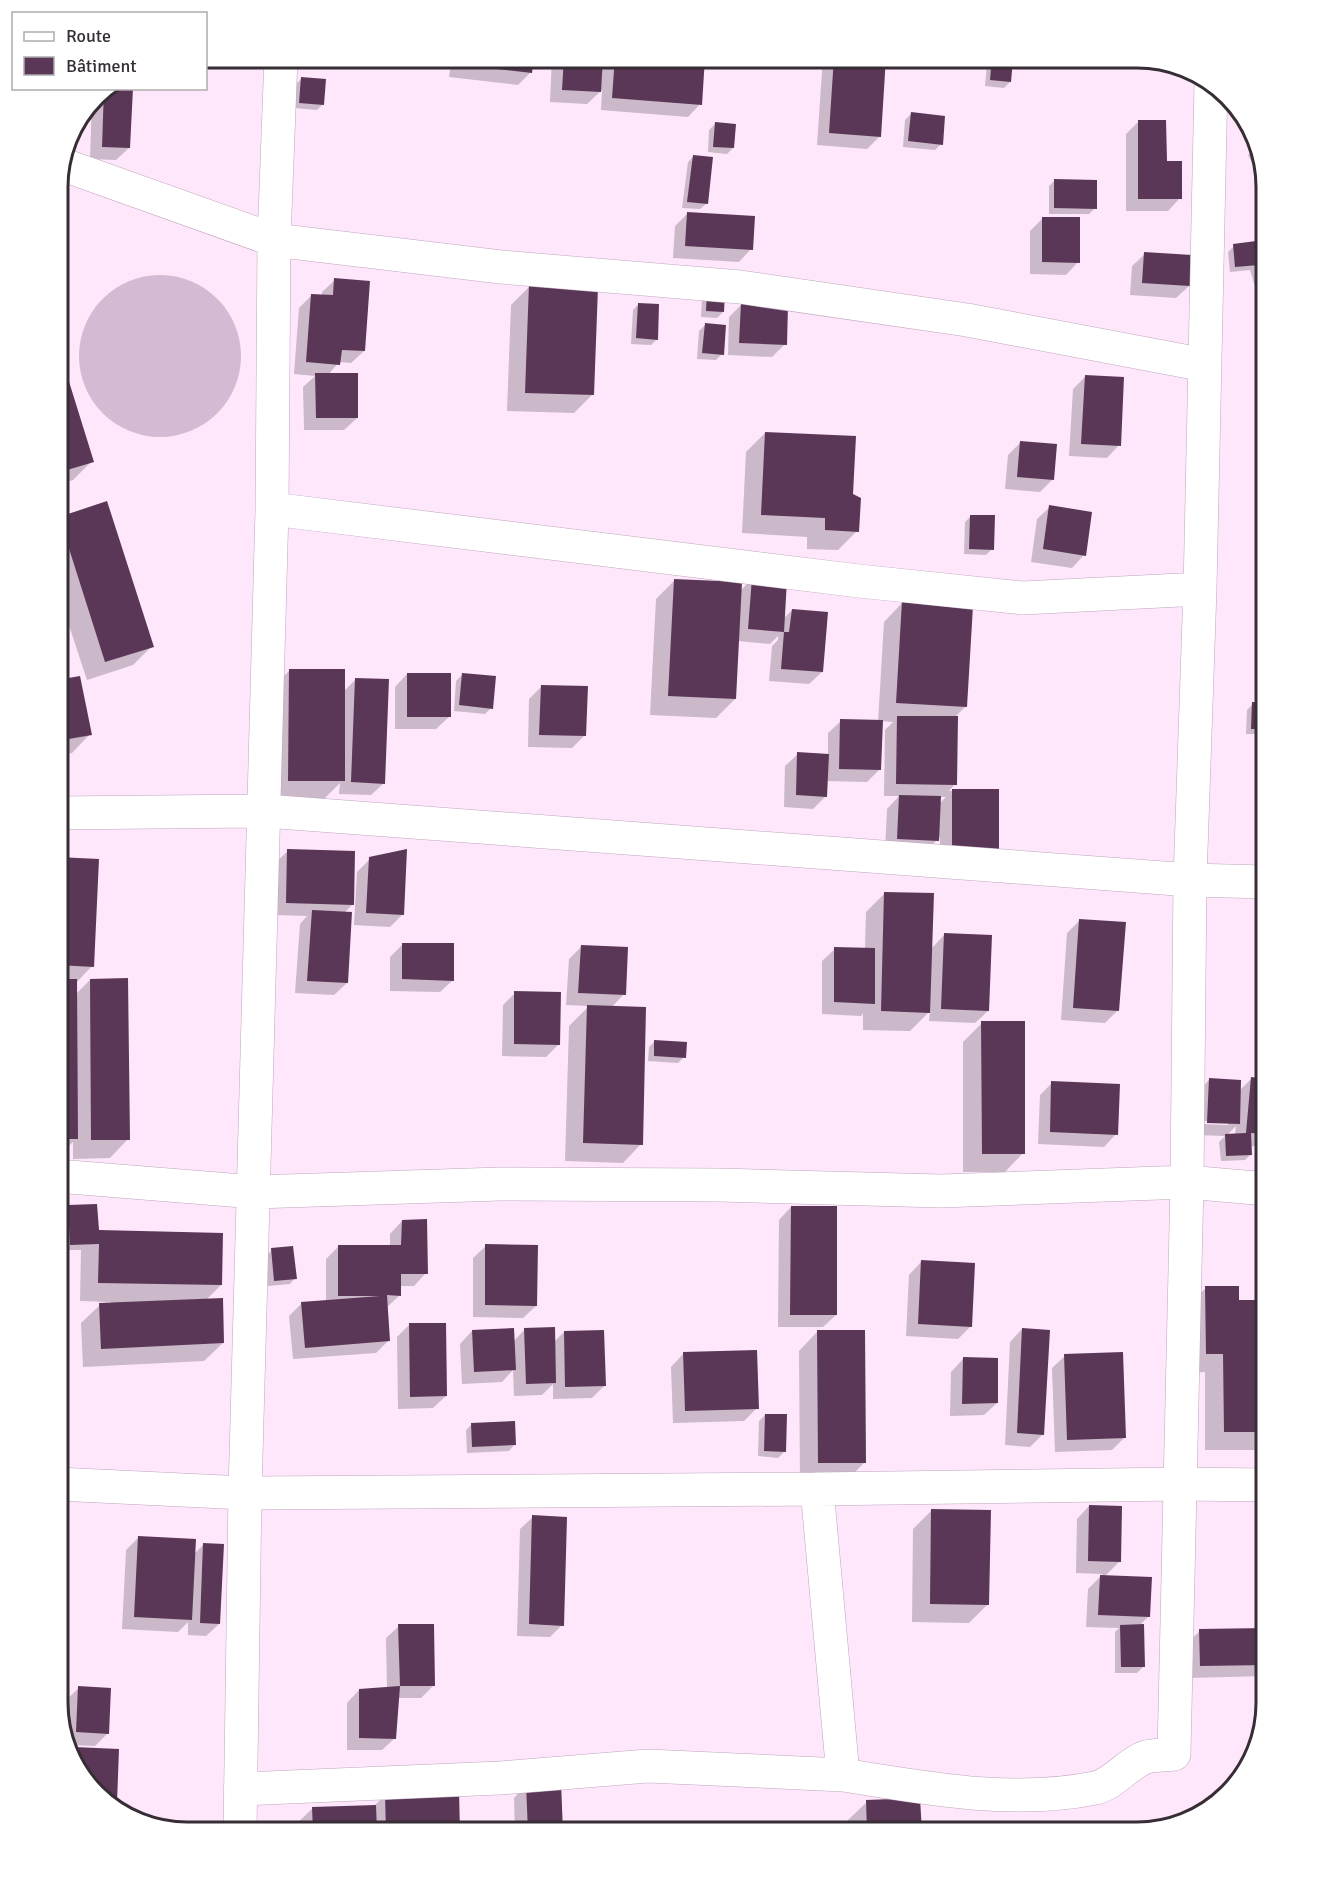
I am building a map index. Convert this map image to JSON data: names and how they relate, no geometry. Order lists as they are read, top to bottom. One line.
{"legend":["Route","Bâtiment"]}
